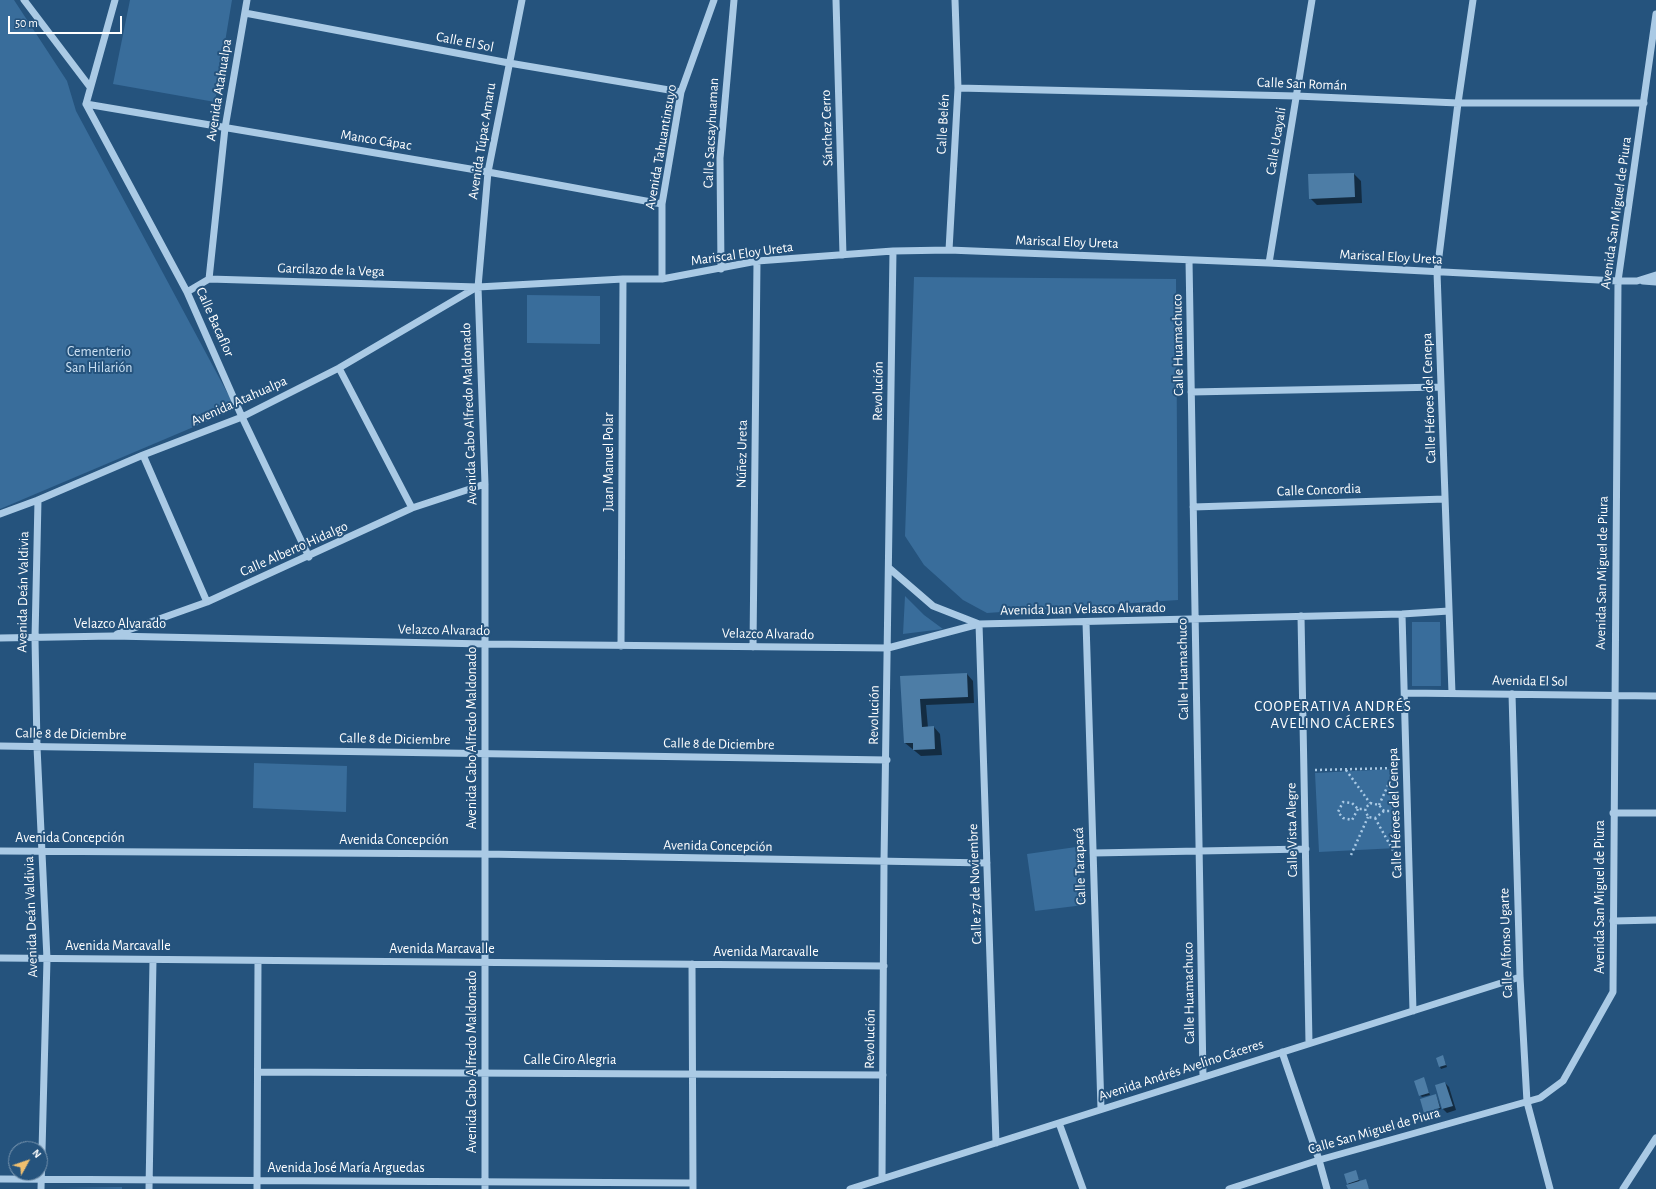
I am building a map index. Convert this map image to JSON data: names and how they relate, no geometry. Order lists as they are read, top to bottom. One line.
{"streets":{"street":["Calle El Sol","Calle San Román","Avenida Atahualpa","Calle Belén","Sánchez Cerro","Calle Sacsayhuaman","Manco Cápac","Avenida Túpac Amaru","Calle Ucayali","Avenida Tahuantinsuyo","Avenida San Miguel de Piura","Mariscal Eloy Ureta","Garcilazo de la Vega","Calle Bacaflor","Calle Huamachuco","Revolución","Calle Héroes del Cenepa","Avenida Cabo Alfredo Maldonado","Núñez Ureta","Juan Manuel Polar","Calle Concordia","Calle Alberto Hidalgo","Avenida Deán Valdivia","Avenida Juan Velasco Alvarado","Velazco Alvarado","Avenida El Sol","Calle 8 de Diciembre","Calle Vista Alegre","Avenida Concepción","Calle Tarapacá","Calle 27 de Noviembre","Calle Alfonso Ugarte","Avenida Marcavalle","Calle Ciro Alegria","Avenida Andrés Avelino Cáceres","Calle San Miguel de Piura","Avenida José María Arguedas"]},"crossings":[["Calle El Sol","Avenida Atahualpa"],["Calle El Sol","Avenida Túpac Amaru"],["Calle El Sol","Avenida Tahuantinsuyo"],["Calle San Román","Calle Belén"],["Calle San Román","Calle Ucayali"],["Calle San Román","Avenida San Miguel de Piura"],["Calle San Román","Calle Héroes del Cenepa"],["Avenida Atahualpa","Manco Cápac"],["Avenida Atahualpa","Avenida Túpac Amaru"],["Avenida Atahualpa","Mariscal Eloy Ureta"],["Avenida Atahualpa","Garcilazo de la Vega"],["Avenida Atahualpa","Calle Bacaflor"],["Avenida Atahualpa","Avenida Cabo Alfredo Maldonado"],["Avenida Atahualpa","Avenida Deán Valdivia"],["Calle Belén","Mariscal Eloy Ureta"],["Sánchez Cerro","Mariscal Eloy Ureta"],["Calle Sacsayhuaman","Mariscal Eloy Ureta"],["Manco Cápac","Avenida Túpac Amaru"],["Manco Cápac","Avenida Tahuantinsuyo"],["Manco Cápac","Calle Bacaflor"],["Avenida Túpac Amaru","Mariscal Eloy Ureta"],["Avenida Túpac Amaru","Garcilazo de la Vega"],["Avenida Túpac Amaru","Avenida Cabo Alfredo Maldonado"],["Calle Ucayali","Mariscal Eloy Ureta"],["Avenida Tahuantinsuyo","Mariscal Eloy Ureta"],["Avenida San Miguel de Piura","Mariscal Eloy Ureta"],["Avenida San Miguel de Piura","Avenida El Sol"],["Avenida San Miguel de Piura","Calle Alfonso Ugarte"],["Avenida San Miguel de Piura","Calle San Miguel de Piura"],["Mariscal Eloy Ureta","Garcilazo de la Vega"],["Mariscal Eloy Ureta","Calle Huamachuco"],["Mariscal Eloy Ureta","Revolución"],["Mariscal Eloy Ureta","Calle Héroes del Cenepa"],["Mariscal Eloy Ureta","Avenida Cabo Alfredo Maldonado"],["Mariscal Eloy Ureta","Núñez Ureta"],["Mariscal Eloy Ureta","Juan Manuel Polar"],["Garcilazo de la Vega","Avenida Cabo Alfredo Maldonado"],["Calle Bacaflor","Calle Alberto Hidalgo"],["Calle Huamachuco","Calle Concordia"],["Calle Huamachuco","Avenida Juan Velasco Alvarado"],["Calle Huamachuco","Avenida Andrés Avelino Cáceres"],["Revolución","Avenida Juan Velasco Alvarado"],["Revolución","Velazco Alvarado"],["Revolución","Calle 8 de Diciembre"],["Revolución","Avenida Concepción"],["Revolución","Avenida Marcavalle"],["Revolución","Calle Ciro Alegria"],["Revolución","Avenida Andrés Avelino Cáceres"],["Calle Héroes del Cenepa","Calle Concordia"],["Calle Héroes del Cenepa","Avenida Juan Velasco Alvarado"],["Calle Héroes del Cenepa","Avenida El Sol"],["Calle Héroes del Cenepa","Avenida Andrés Avelino Cáceres"],["Avenida Cabo Alfredo Maldonado","Calle Alberto Hidalgo"],["Avenida Cabo Alfredo Maldonado","Velazco Alvarado"],["Avenida Cabo Alfredo Maldonado","Calle 8 de Diciembre"],["Avenida Cabo Alfredo Maldonado","Avenida Concepción"],["Avenida Cabo Alfredo Maldonado","Avenida Marcavalle"],["Avenida Cabo Alfredo Maldonado","Calle Ciro Alegria"],["Avenida Cabo Alfredo Maldonado","Avenida José María Arguedas"],["Núñez Ureta","Velazco Alvarado"],["Juan Manuel Polar","Velazco Alvarado"],["Calle Alberto Hidalgo","Velazco Alvarado"],["Avenida Deán Valdivia","Velazco Alvarado"],["Avenida Deán Valdivia","Calle 8 de Diciembre"],["Avenida Deán Valdivia","Avenida Concepción"],["Avenida Deán Valdivia","Avenida Marcavalle"],["Avenida Juan Velasco Alvarado","Velazco Alvarado"],["Avenida Juan Velasco Alvarado","Calle Vista Alegre"],["Avenida Juan Velasco Alvarado","Calle Tarapacá"],["Avenida Juan Velasco Alvarado","Calle 27 de Noviembre"],["Avenida El Sol","Calle Alfonso Ugarte"],["Calle Vista Alegre","Avenida Andrés Avelino Cáceres"],["Avenida Concepción","Calle 27 de Noviembre"],["Calle Tarapacá","Avenida Andrés Avelino Cáceres"],["Calle 27 de Noviembre","Avenida Andrés Avelino Cáceres"],["Calle Alfonso Ugarte","Avenida Andrés Avelino Cáceres"],["Calle Alfonso Ugarte","Calle San Miguel de Piura"]],"districts":["COOPERATIVA ANDRÉS AVELINO CÁCERES"],"parks":["Cementerio San Hilarión"],"scale_bar":"50 m","north":"top right"}
